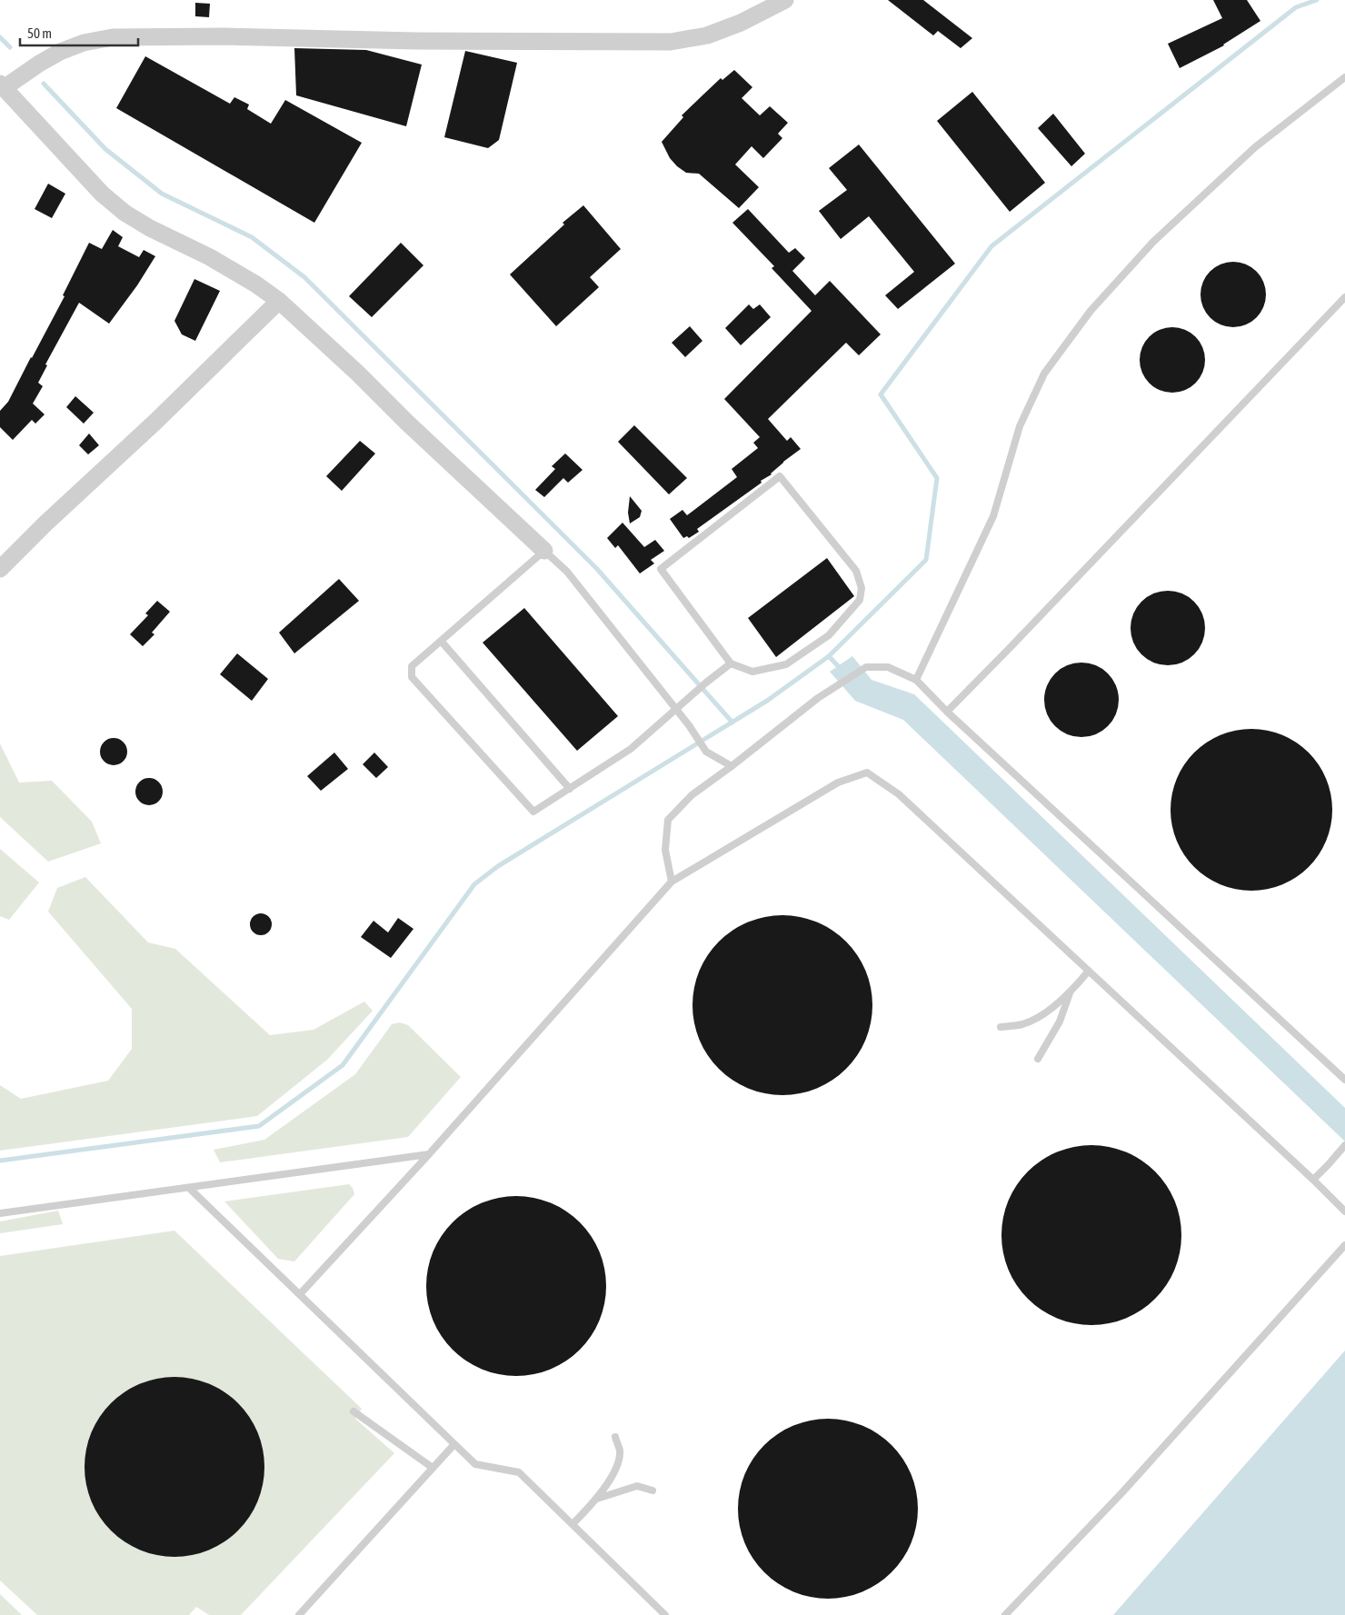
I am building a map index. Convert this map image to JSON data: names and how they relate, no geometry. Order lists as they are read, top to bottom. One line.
{"scale_bar":"50 m"}
